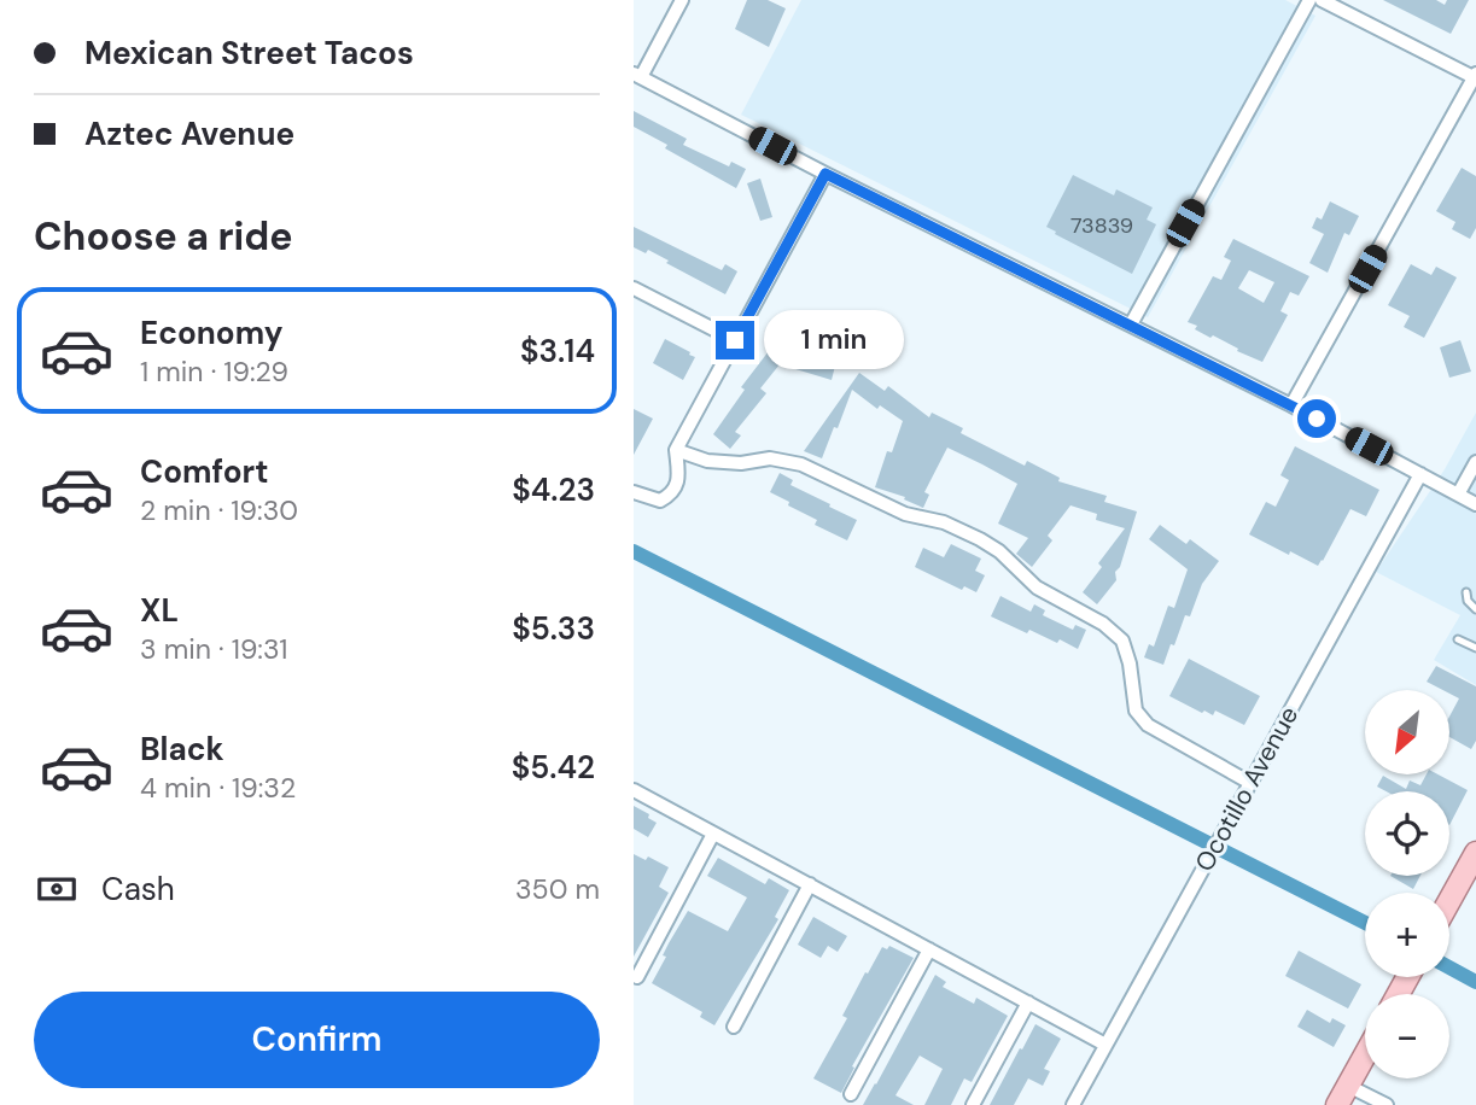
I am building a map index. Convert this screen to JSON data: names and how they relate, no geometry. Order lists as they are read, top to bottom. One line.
{"streets":{"street":["Ocotillo Avenue"]},"house_numbers":["73839"],"north":"bottom left","page":{"banner":["Mexican Street Tacos","Aztec Avenue"],"heading":"Choose a ride","list":[{"name":"Economy","note":"1 min · 19:29","value":"$3.14"},{"name":"Comfort","note":"2 min · 19:30","value":"$4.23"},{"name":"XL","note":"3 min · 19:31","value":"$5.33"},{"name":"Black","note":"4 min · 19:32","value":"$5.42"}],"bubble":"1 min","map_buttons":["+","−"],"pay":["Cash","350 m"],"buttons":"Confirm"}}
